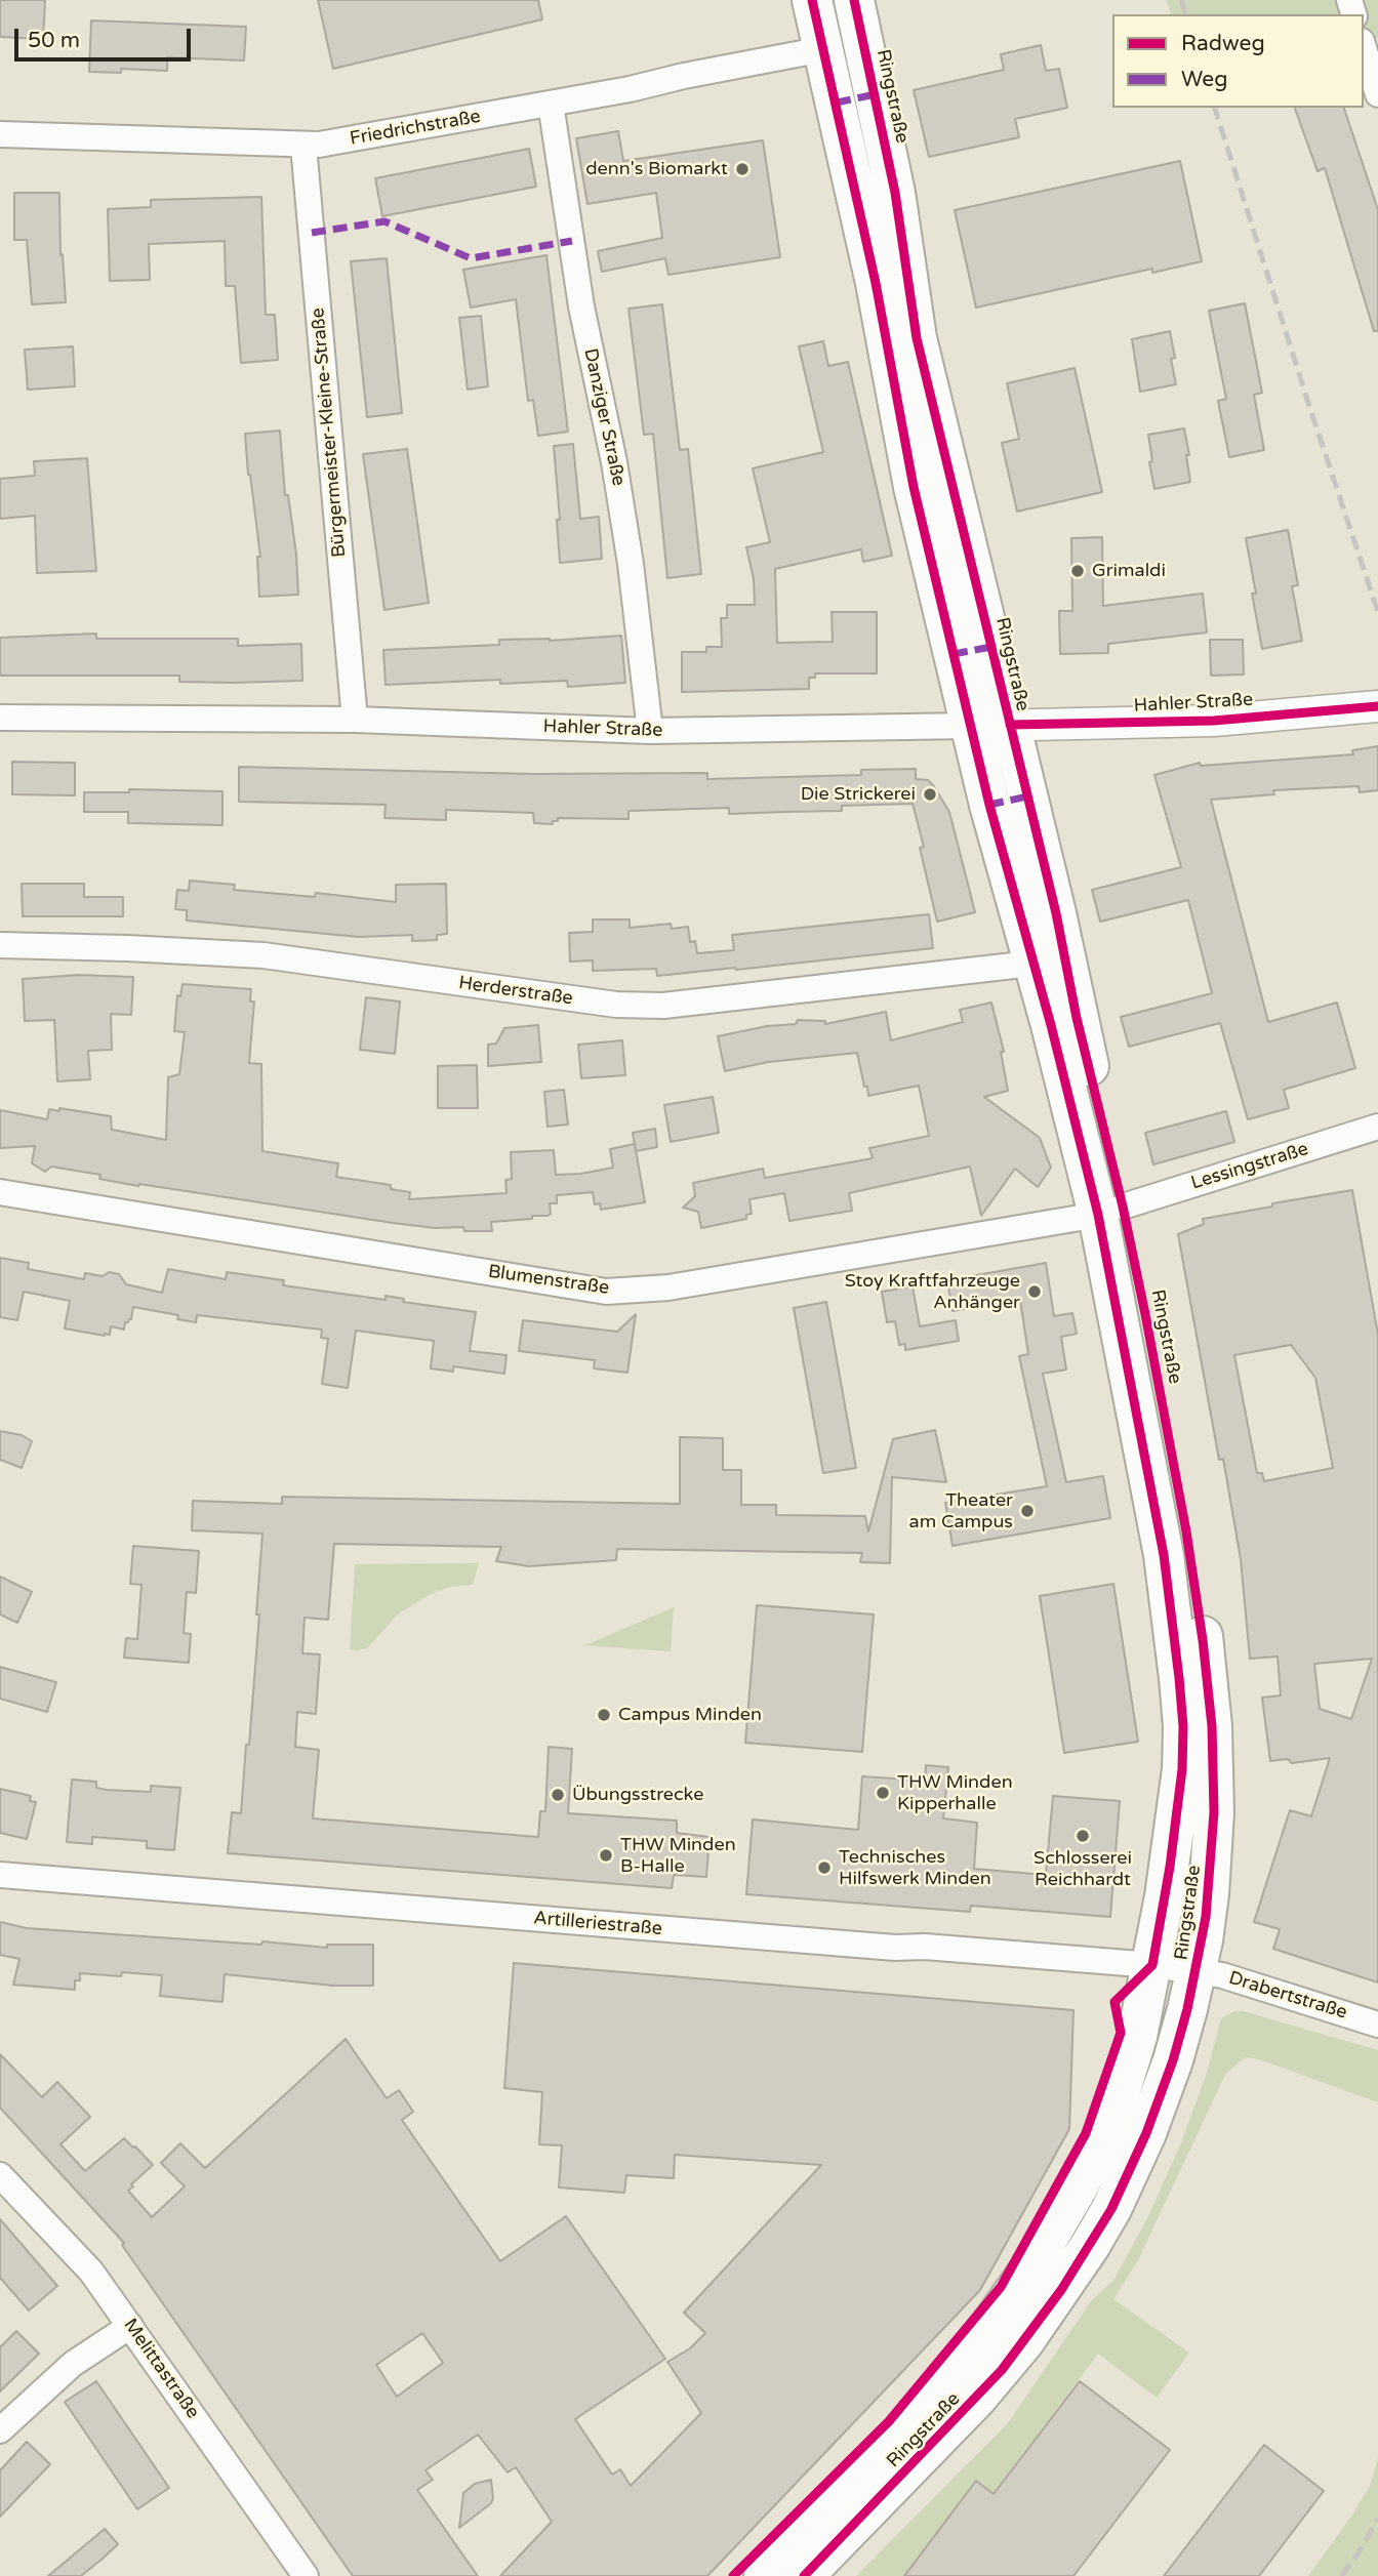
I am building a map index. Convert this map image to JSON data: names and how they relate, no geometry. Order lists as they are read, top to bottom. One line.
{"streets":{"main road":["Ringstraße"],"street":["Friedrichstraße","Danziger Straße","Bürgermeister-Kleine-Straße","Hahler Straße","Herderstraße","Lessingstraße","Blumenstraße","Artilleriestraße","Drabertstraße","Melittastraße"]},"crossings":[["Ringstraße","Friedrichstraße"],["Ringstraße","Hahler Straße"],["Ringstraße","Herderstraße"],["Ringstraße","Lessingstraße"],["Ringstraße","Blumenstraße"],["Ringstraße","Artilleriestraße"],["Ringstraße","Drabertstraße"],["Friedrichstraße","Danziger Straße"],["Friedrichstraße","Bürgermeister-Kleine-Straße"],["Danziger Straße","Hahler Straße"],["Bürgermeister-Kleine-Straße","Hahler Straße"],["Lessingstraße","Blumenstraße"],["Artilleriestraße","Drabertstraße"]],"places":["denn's Biomarkt","Grimaldi","Die Strickerei","Stoy Kraftfahrzeuge Anhänger","Theater am Campus","Campus Minden","THW Minden Kipperhalle","Übungsstrecke","Schlosserei Reichhardt","THW Minden B-Halle","Technisches Hilfswerk Minden"],"legend":["Radweg","Weg"],"scale_bar":"50 m"}
